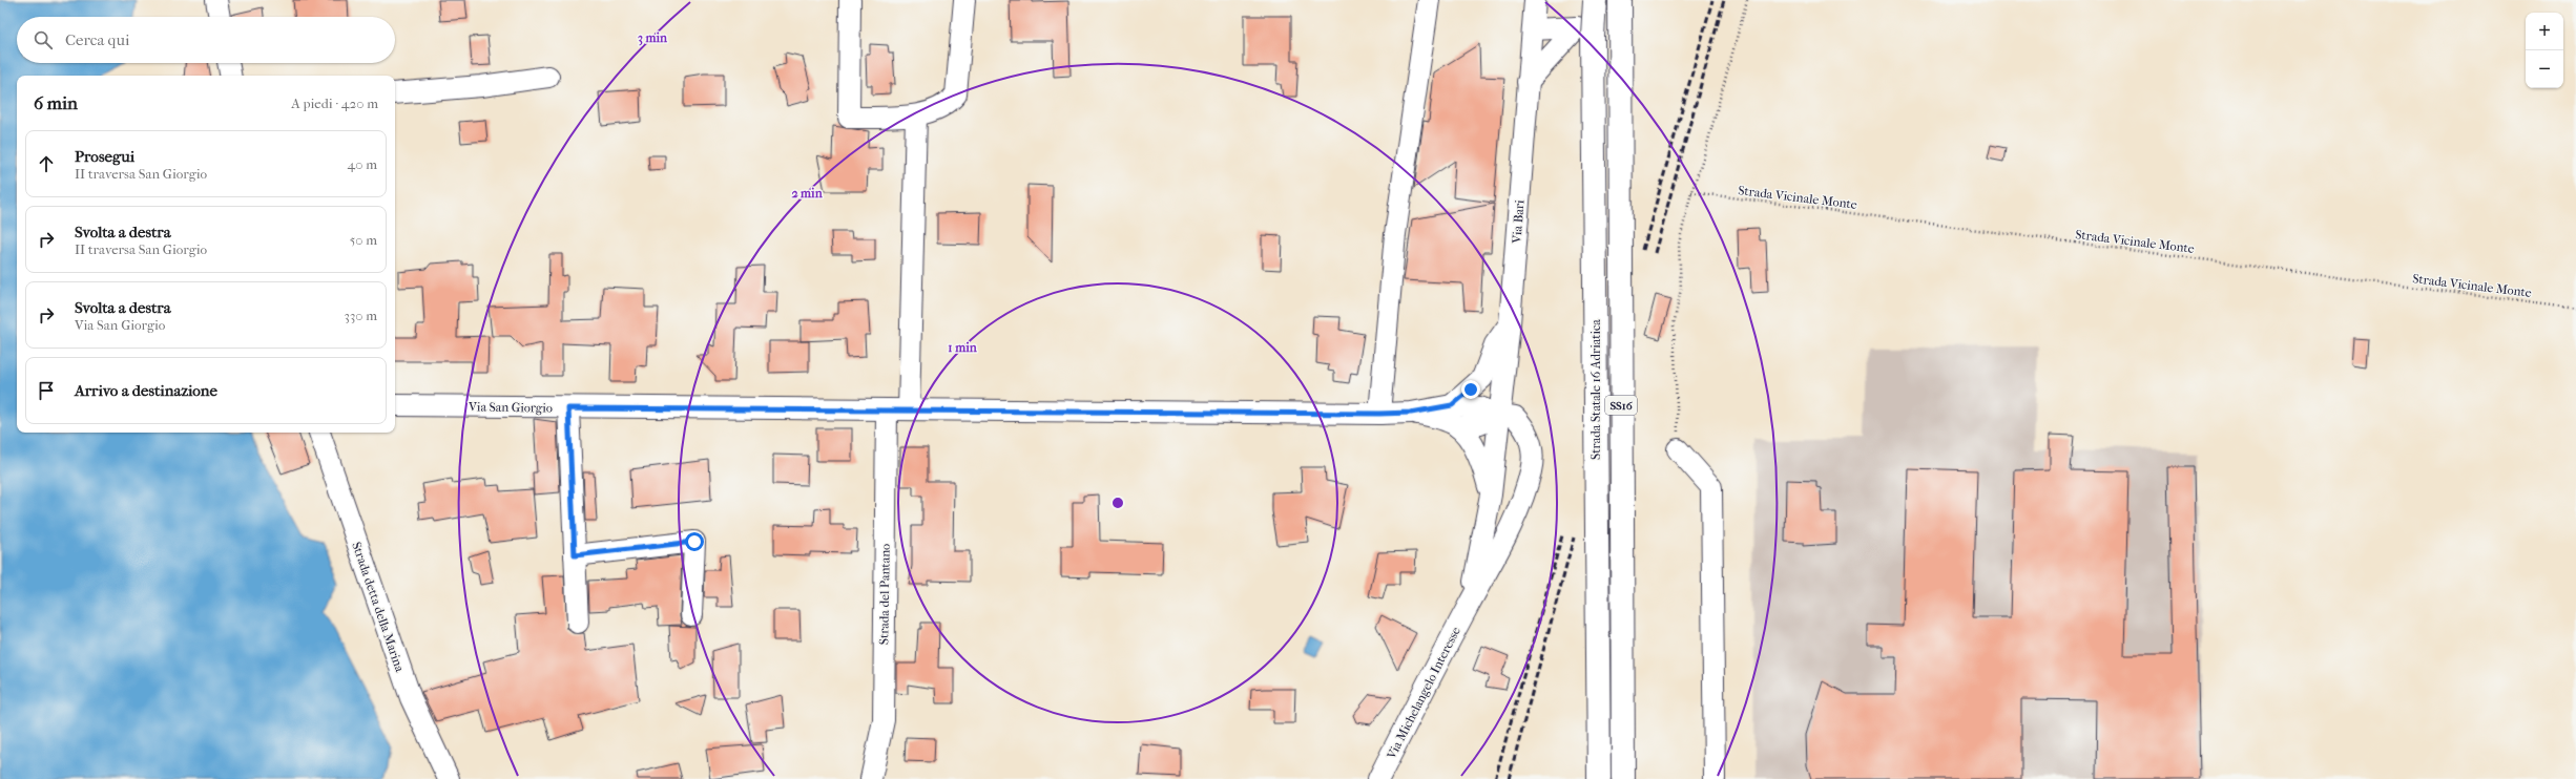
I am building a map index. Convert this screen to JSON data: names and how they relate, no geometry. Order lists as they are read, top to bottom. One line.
{"streets":{"highway":["Strada Statale 16 Adriatica","SS16"],"street":["Via Bari","Via San Giorgio","Strada del Pantano","Strada detta della Marina","Via Michelangelo Interesse"],"path":["Strada Vicinale Monte"]},"crossings":[["Via Bari","Via San Giorgio"],["Via Bari","Via Michelangelo Interesse"],["Via San Giorgio","Strada del Pantano"],["Via San Giorgio","Via Michelangelo Interesse"]],"page":{"map_buttons":["+","−"],"search":"Cerca qui","heading":["6 min","A piedi · 420 m"],"list":[["Prosegui","II traversa San Giorgio","40 m"],["Svolta a destra","II traversa San Giorgio","50 m"],["Svolta a destra","Via San Giorgio","330 m"],"Arrivo a destinazione"]},"rings":["3 min","2 min","1 min"]}
